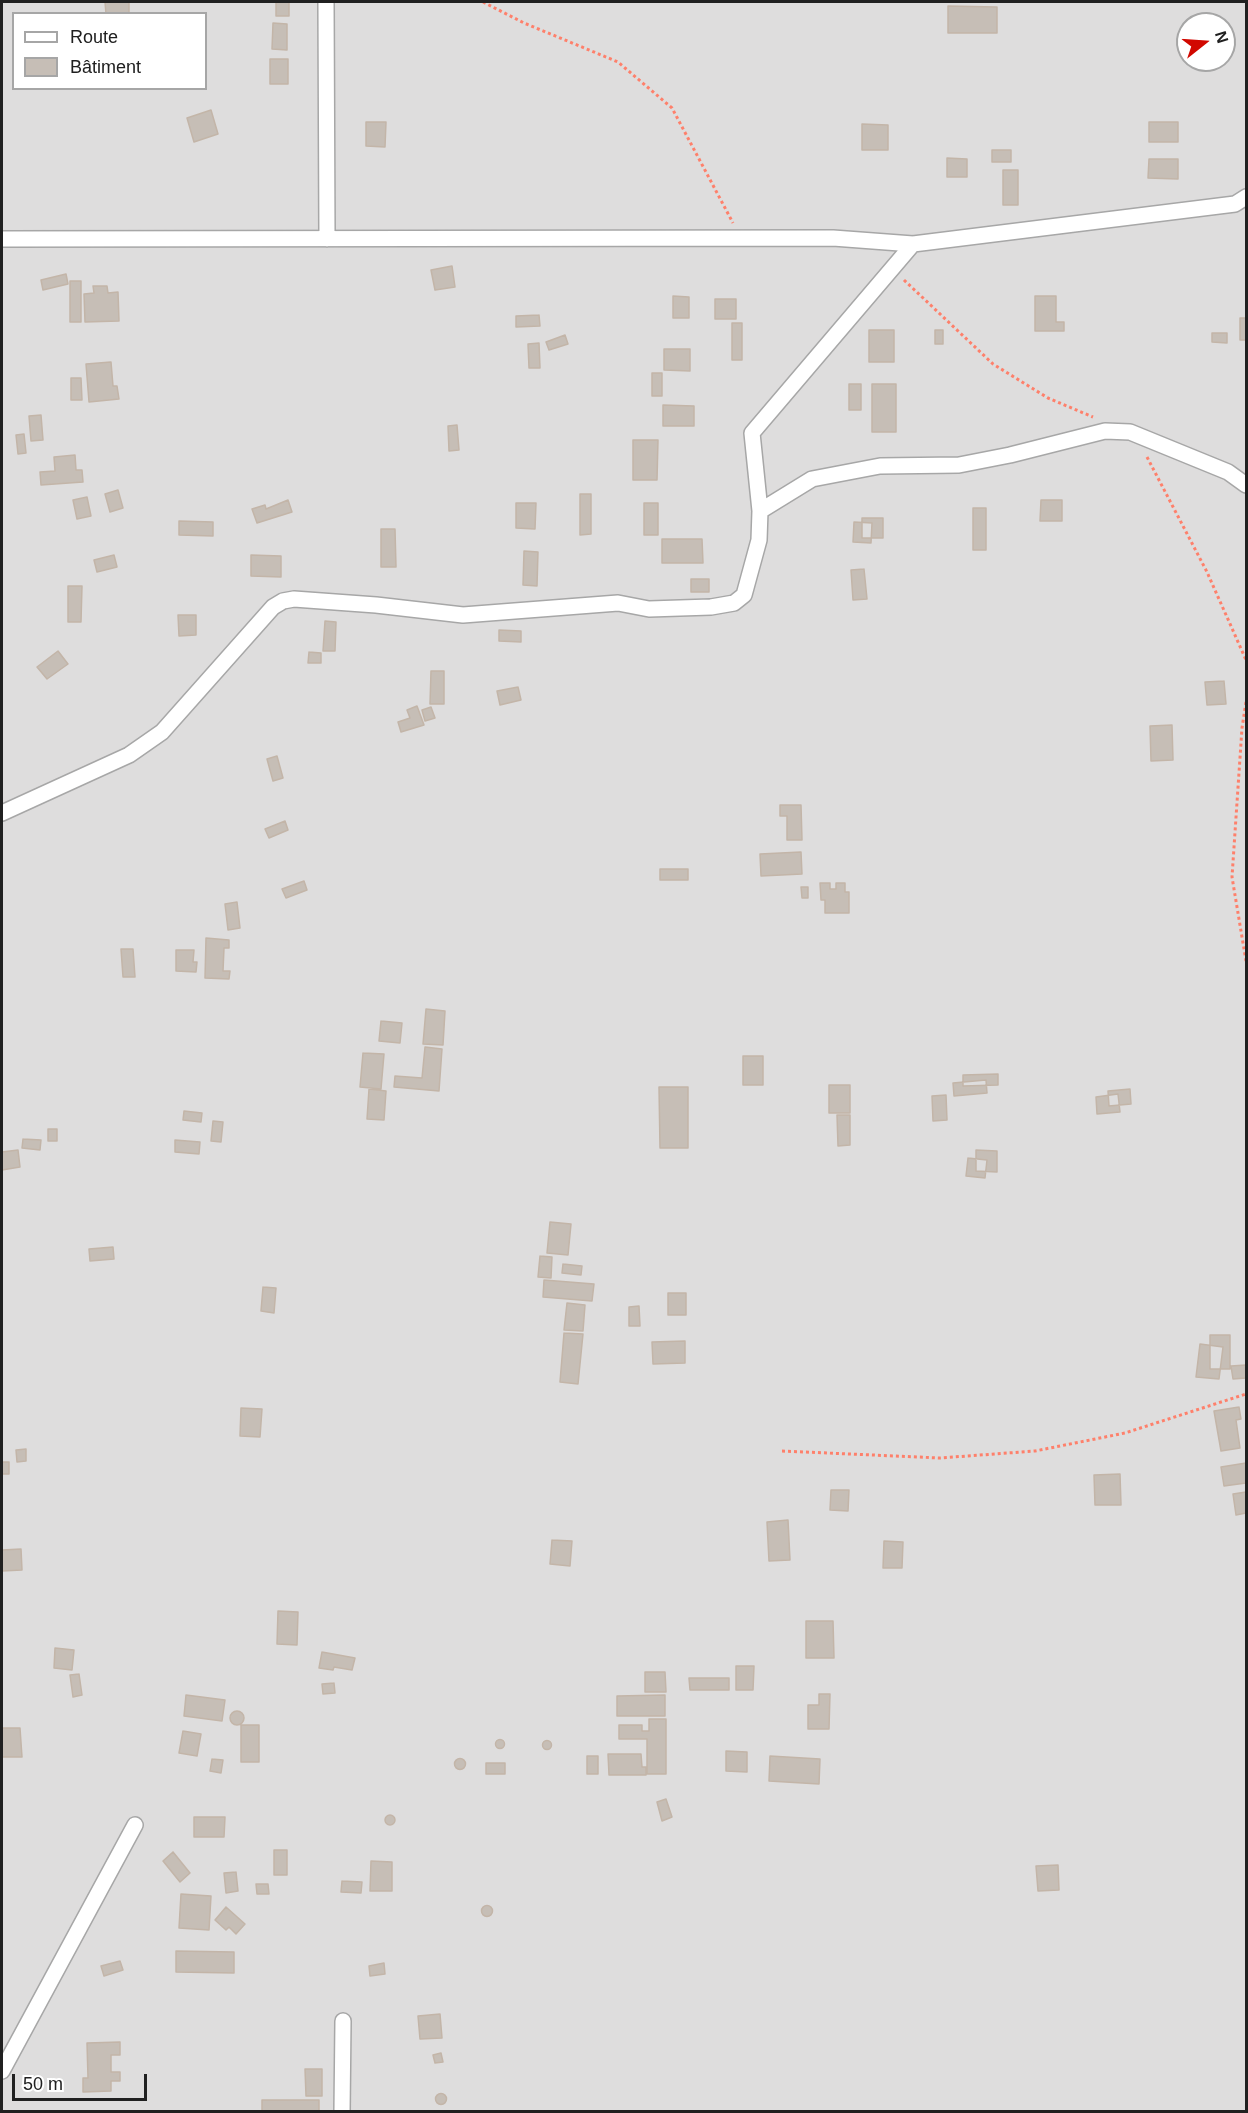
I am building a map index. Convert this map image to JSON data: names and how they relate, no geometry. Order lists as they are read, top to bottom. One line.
{"legend":["Route","Bâtiment"],"scale_bar":"50 m","north":"right"}
